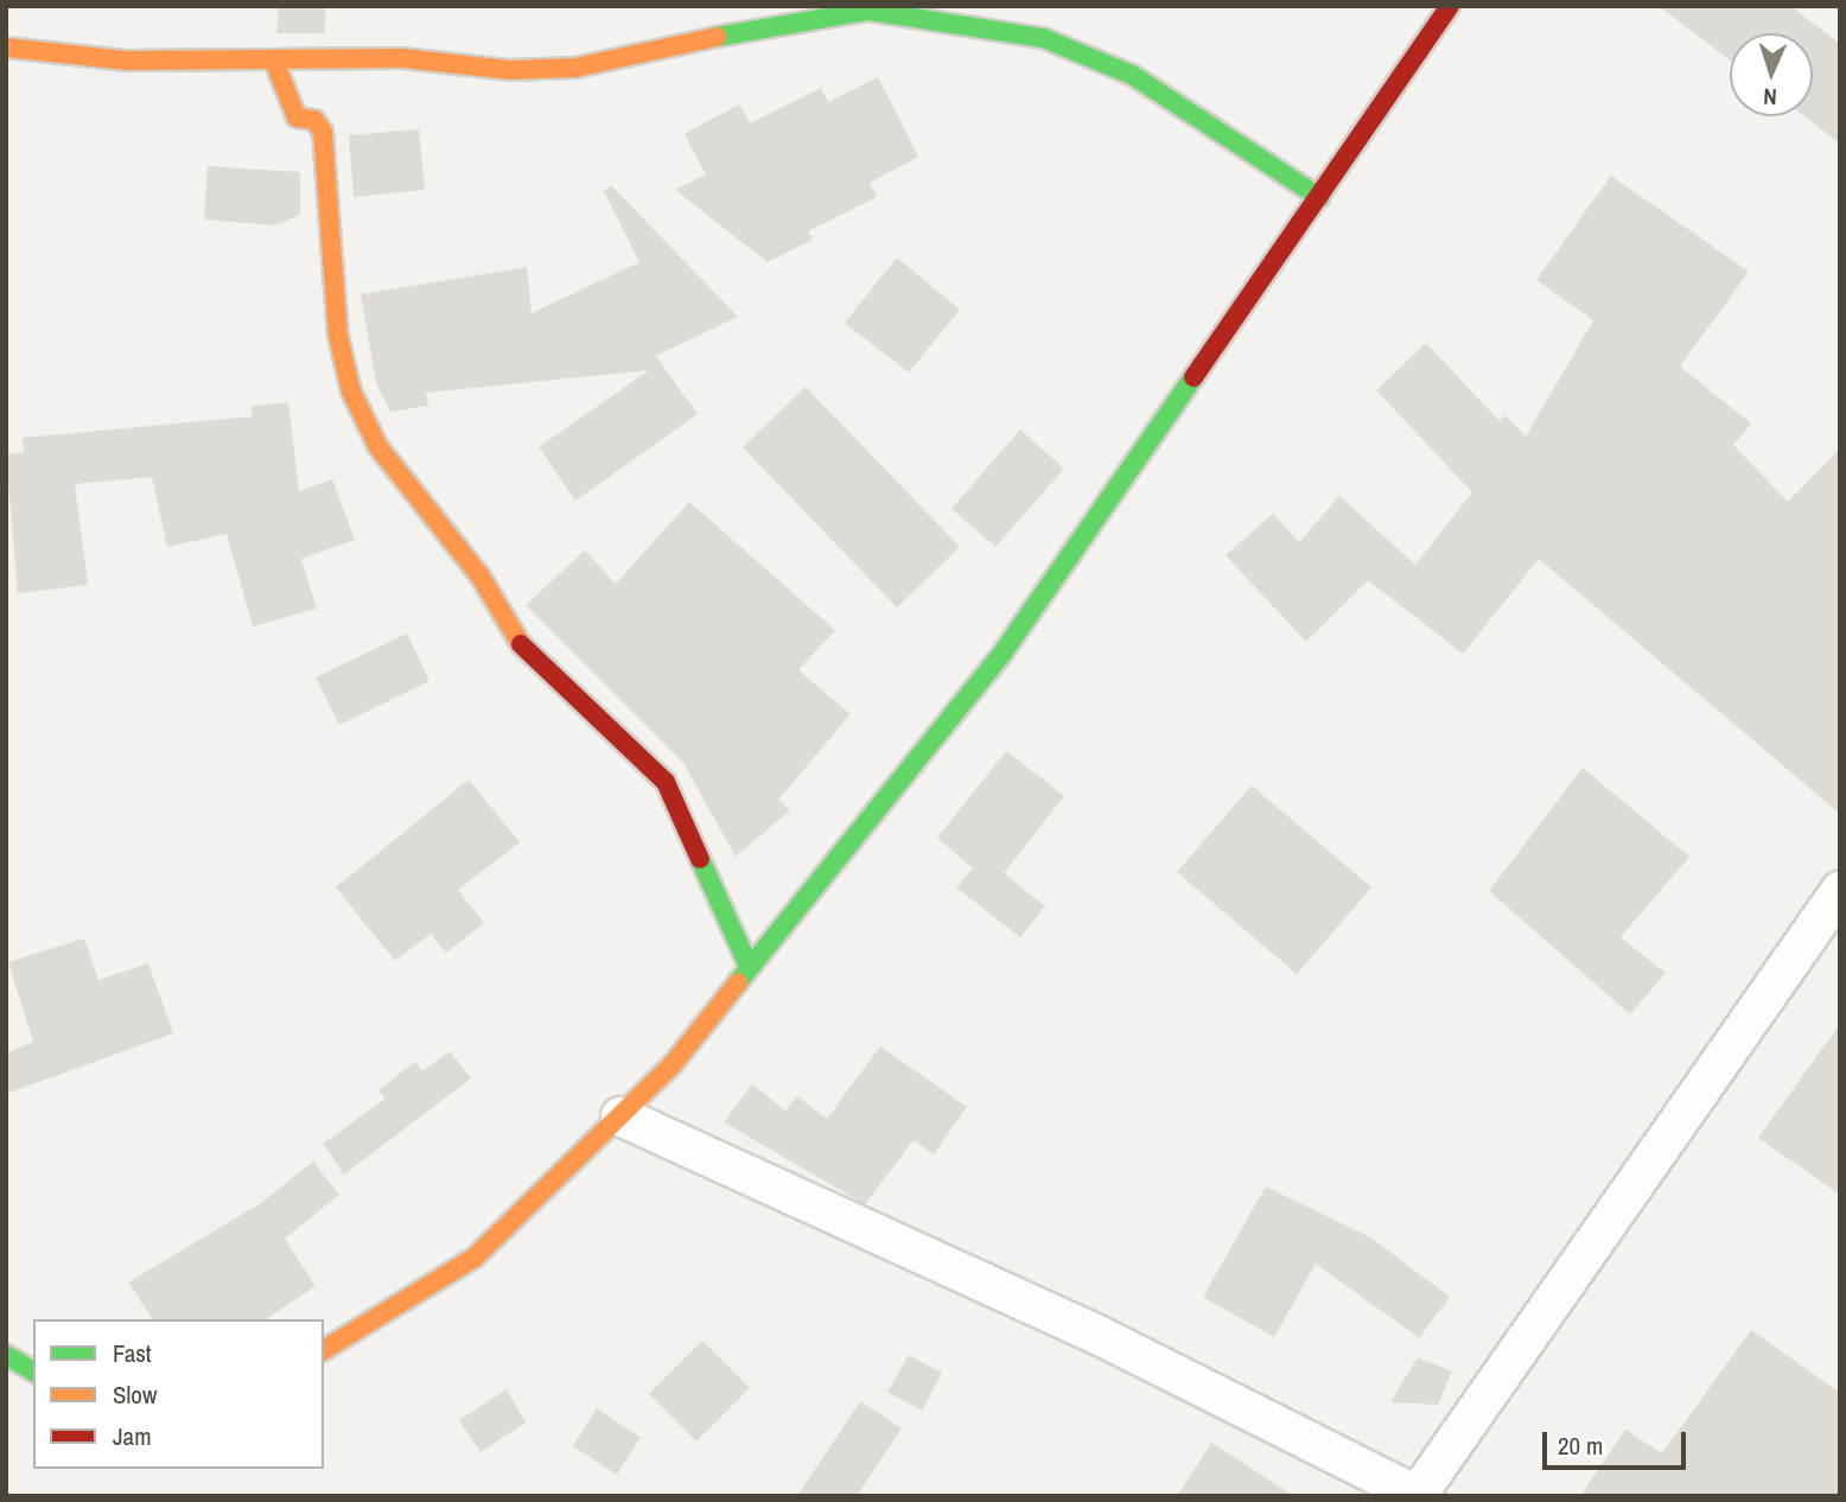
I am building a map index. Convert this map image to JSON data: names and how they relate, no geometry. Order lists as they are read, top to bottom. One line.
{"legend":["Fast","Slow","Jam"],"scale_bar":"20 m","north":"bottom"}
